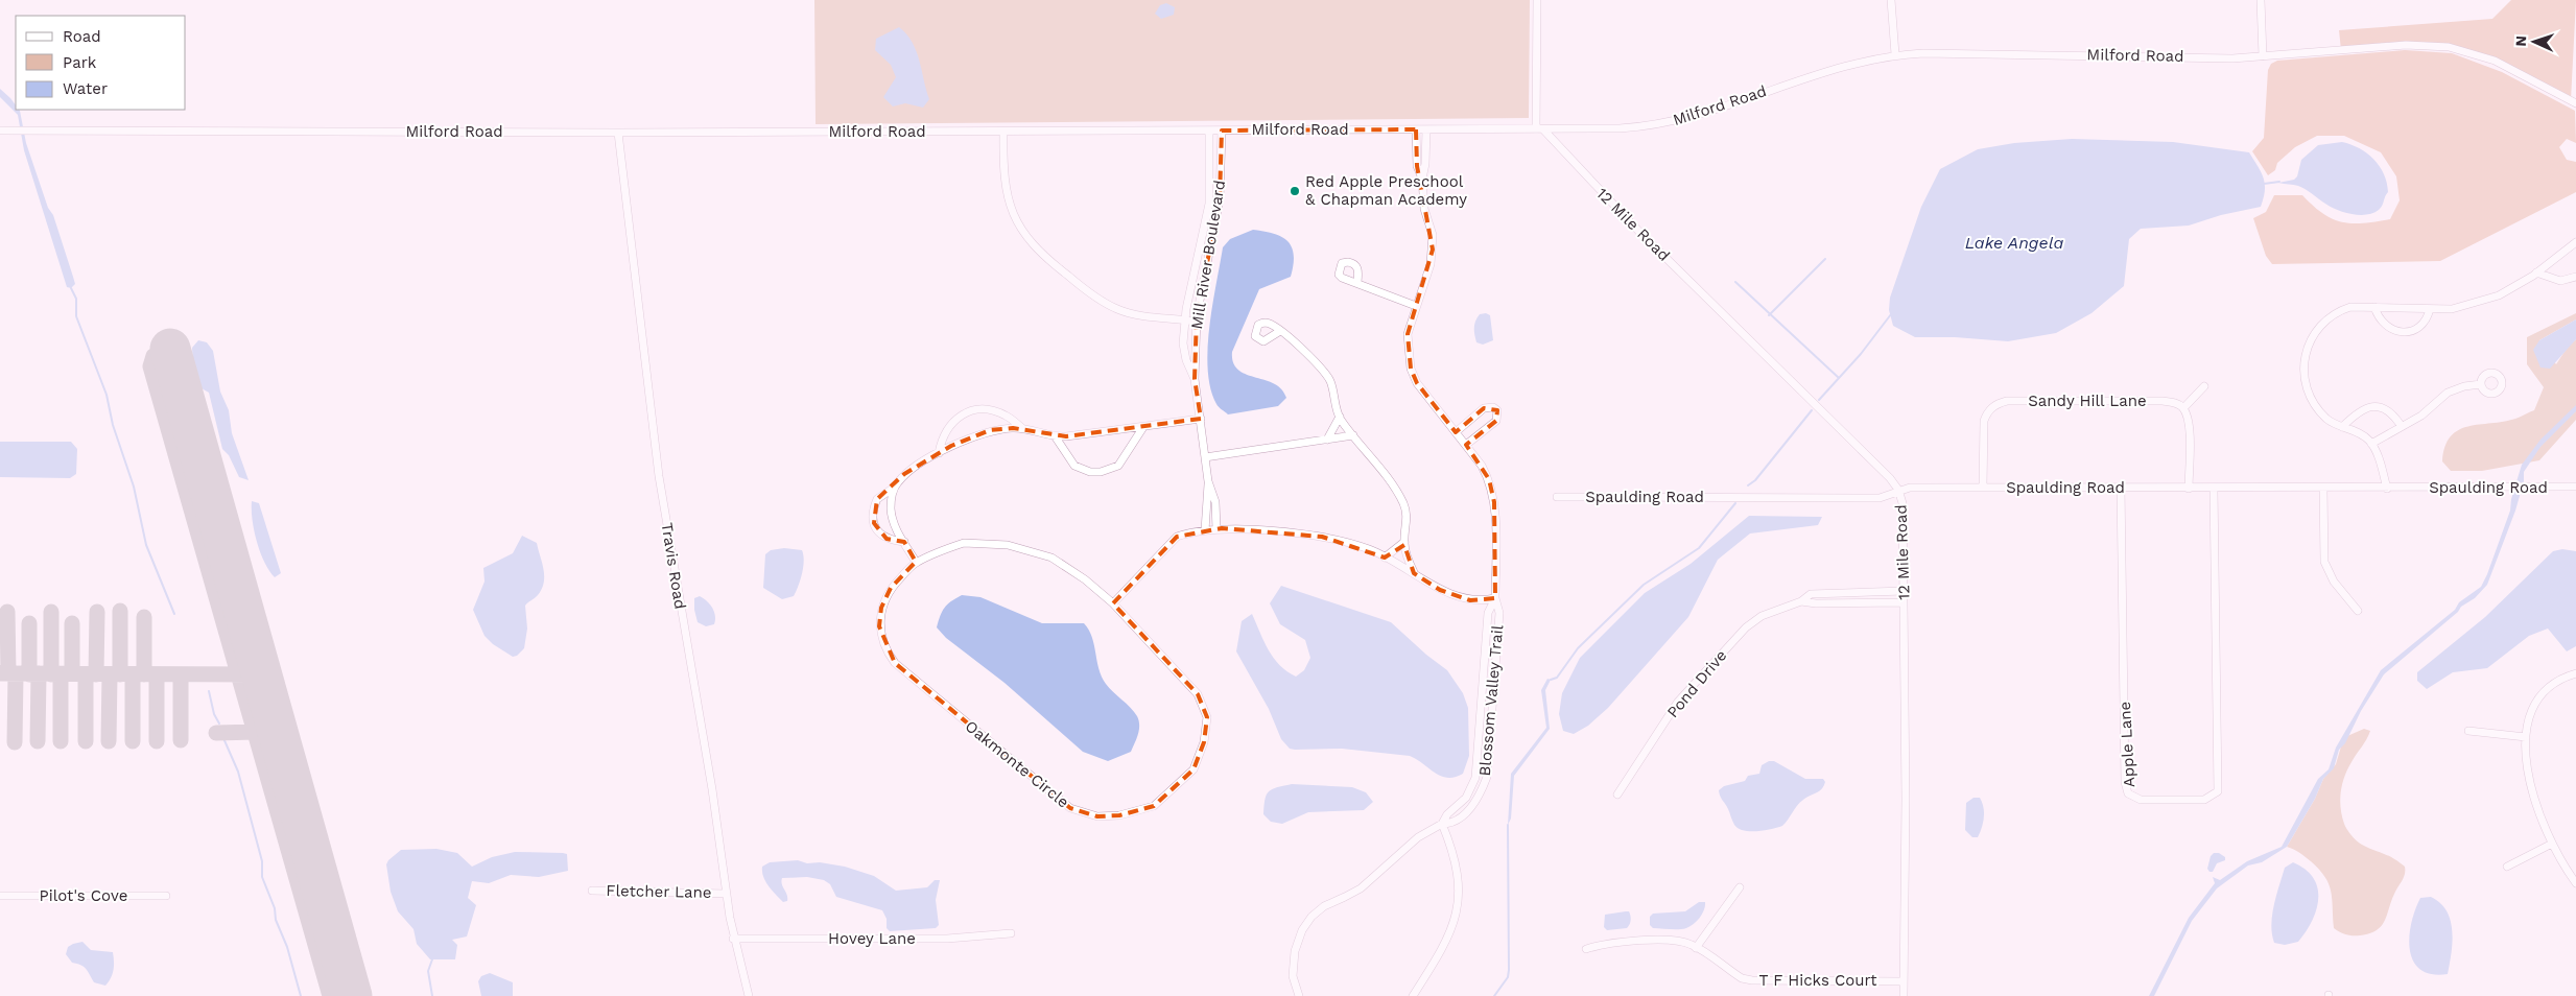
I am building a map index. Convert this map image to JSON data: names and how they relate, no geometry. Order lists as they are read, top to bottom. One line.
{"streets":{"street":["Milford Road","12 Mile Road","Mill River Boulevard","Sandy Hill Lane","Spaulding Road","Travis Road","Pond Drive","Blossom Valley Trail","Apple Lane","Oakmonte Circle","Fletcher Lane","Pilot's Cove","Hovey Lane","T F Hicks Court"]},"crossings":[["Milford Road","12 Mile Road"],["Milford Road","Mill River Boulevard"],["Milford Road","Travis Road"],["Milford Road","Blossom Valley Trail"],["12 Mile Road","Spaulding Road"],["12 Mile Road","Pond Drive"],["12 Mile Road","T F Hicks Court"],["Sandy Hill Lane","Spaulding Road"],["Spaulding Road","Apple Lane"],["Travis Road","Fletcher Lane"],["Travis Road","Hovey Lane"]],"water":["Lake Angela"],"places":["Red Apple Preschool & Chapman Academy"],"legend":["Road","Park","Water"],"north":"left"}
